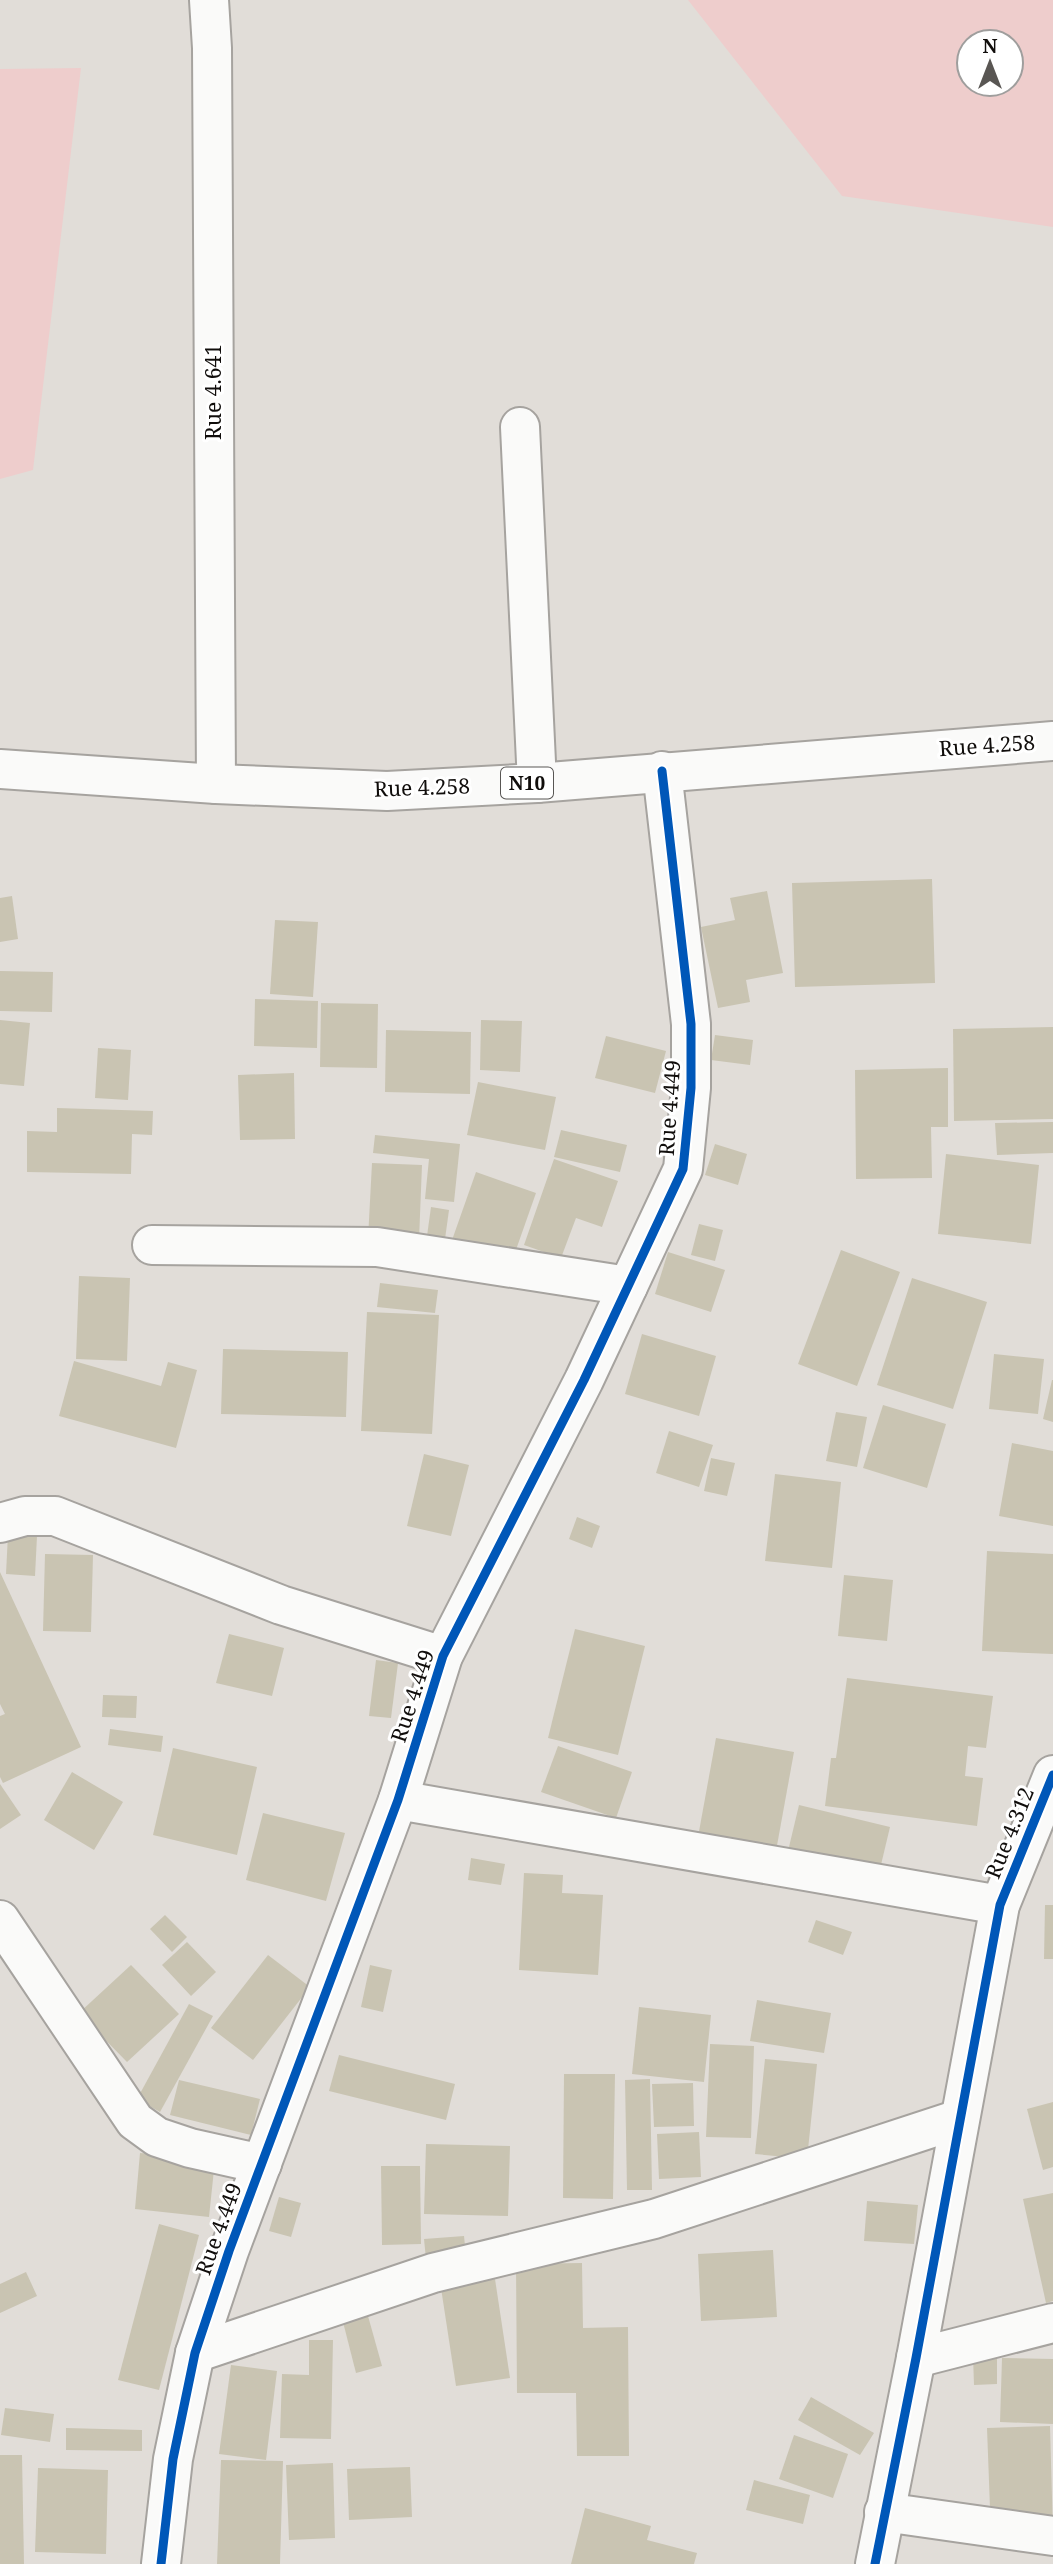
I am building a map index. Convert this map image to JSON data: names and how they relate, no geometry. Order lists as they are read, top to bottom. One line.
{"streets":{"main road":["Rue 4.641","Rue 4.258","N10","Rue 4.449","Rue 4.312"]},"crossings":[["Rue 4.641","Rue 4.258"],["Rue 4.258","Rue 4.449"]],"north":"top"}
